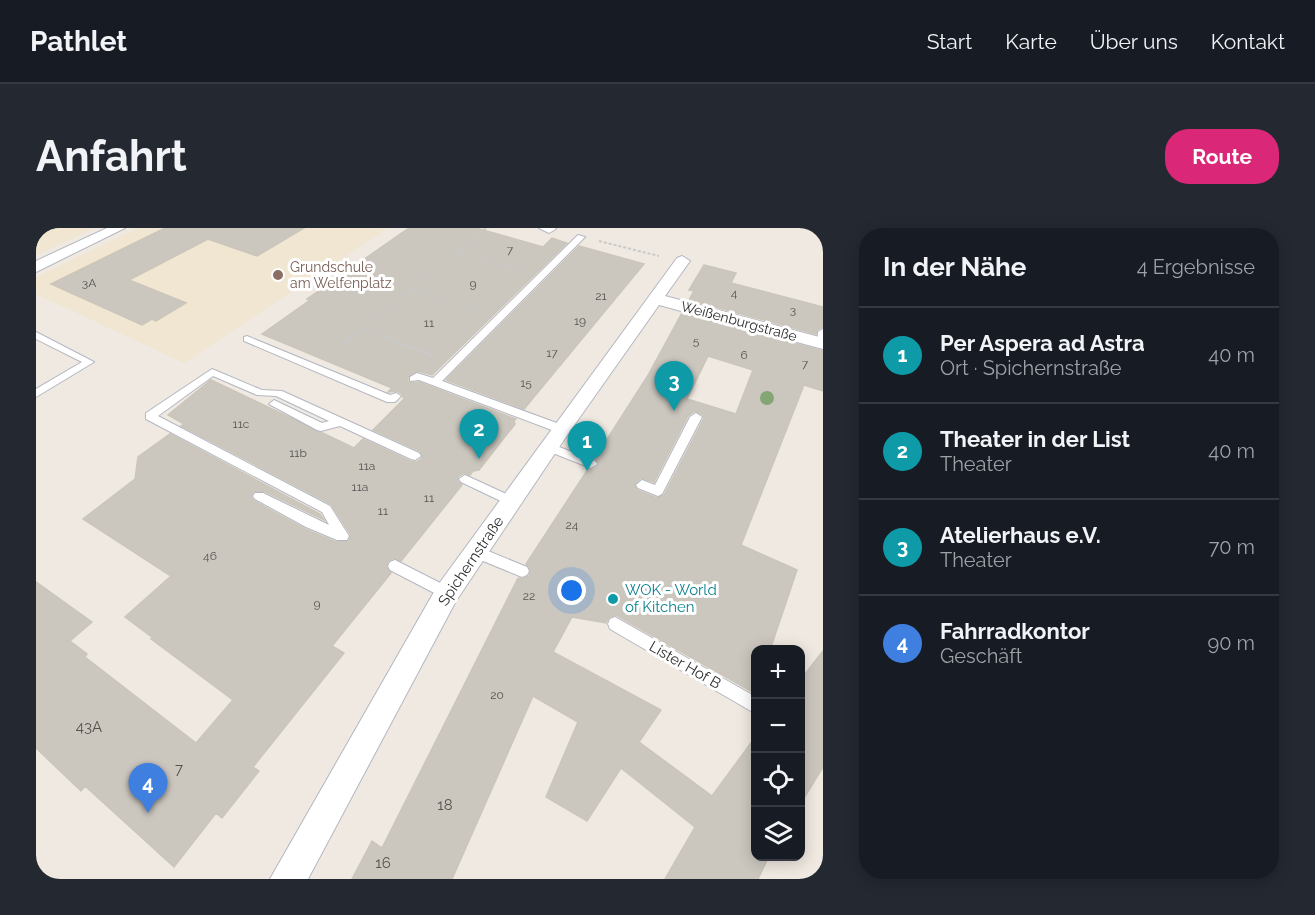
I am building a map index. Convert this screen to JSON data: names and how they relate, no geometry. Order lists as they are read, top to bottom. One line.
{"streets":{"street":["Weißenburgstraße","Spichernstraße"],"lane":["Lister Hof B"]},"crossings":[["Weißenburgstraße","Spichernstraße"]],"places":["Grundschule am Welfenplatz","WOK - World of Kitchen"],"house_numbers":["7","3A","9","4","21","3","19","11","5","17","6","7","15","11c","11b","11a","11a","11","11","24","46","22","9","20","43A","7","18","16"],"page":{"header":"Pathlet","nav":["Start","Karte","Über uns","Kontakt"],"buttons":"Route","title":"Anfahrt","heading":["In der Nähe","4 Ergebnisse"],"list":[{"mark":"1","name":"Per Aspera ad Astra","note":"Ort · Spichernstraße","value":"40 m"},{"mark":"2","name":"Theater in der List","note":"Theater","value":"40 m"},{"mark":"3","name":"Atelierhaus e.V.","note":"Theater","value":"70 m"},{"mark":"4","name":"Fahrradkontor","note":"Geschäft","value":"90 m"}],"pins":["3","2","1","4"],"map_buttons":["+","−"]}}
